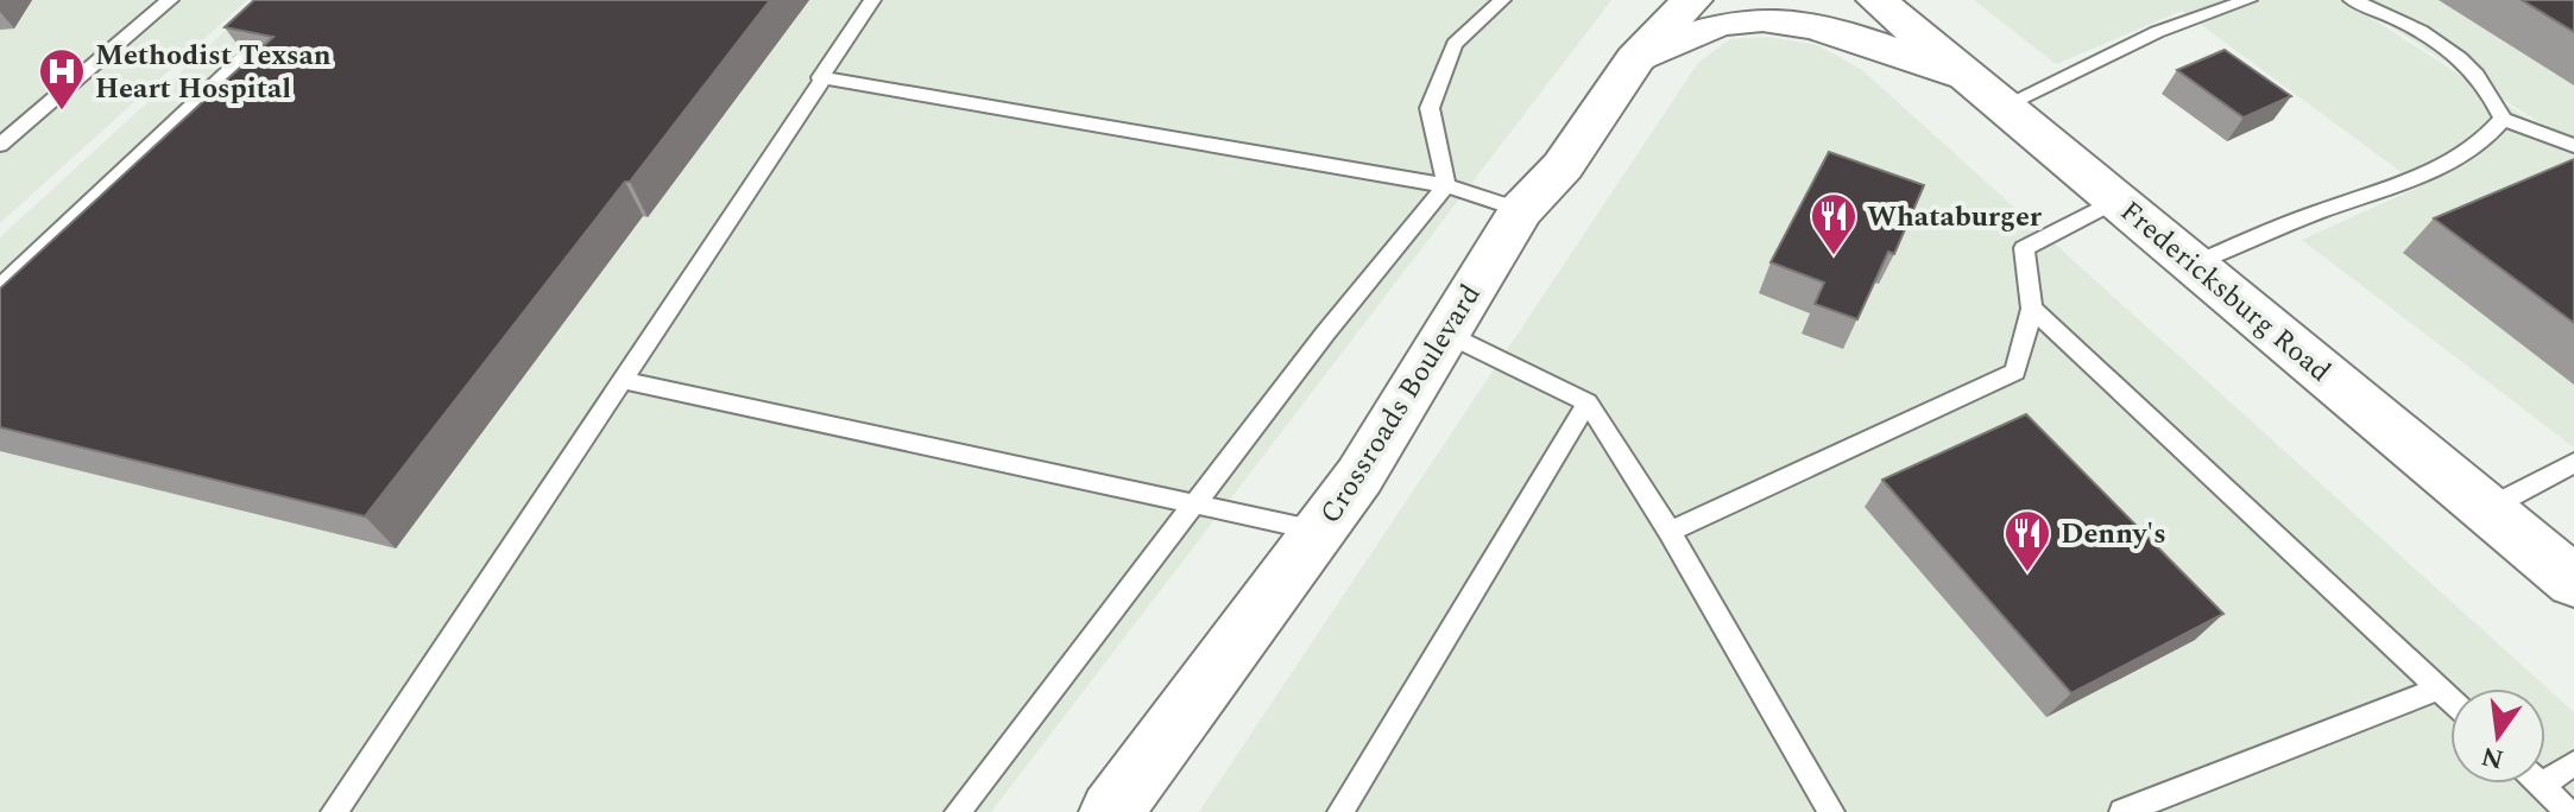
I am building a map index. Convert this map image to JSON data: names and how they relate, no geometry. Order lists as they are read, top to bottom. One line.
{"streets":{"main road":["Fredericksburg Road","Crossroads Boulevard"]},"places":{"hospital":["Methodist Texsan Heart Hospital"],"restaurant":["Whataburger","Denny's"]},"north":"bottom"}
